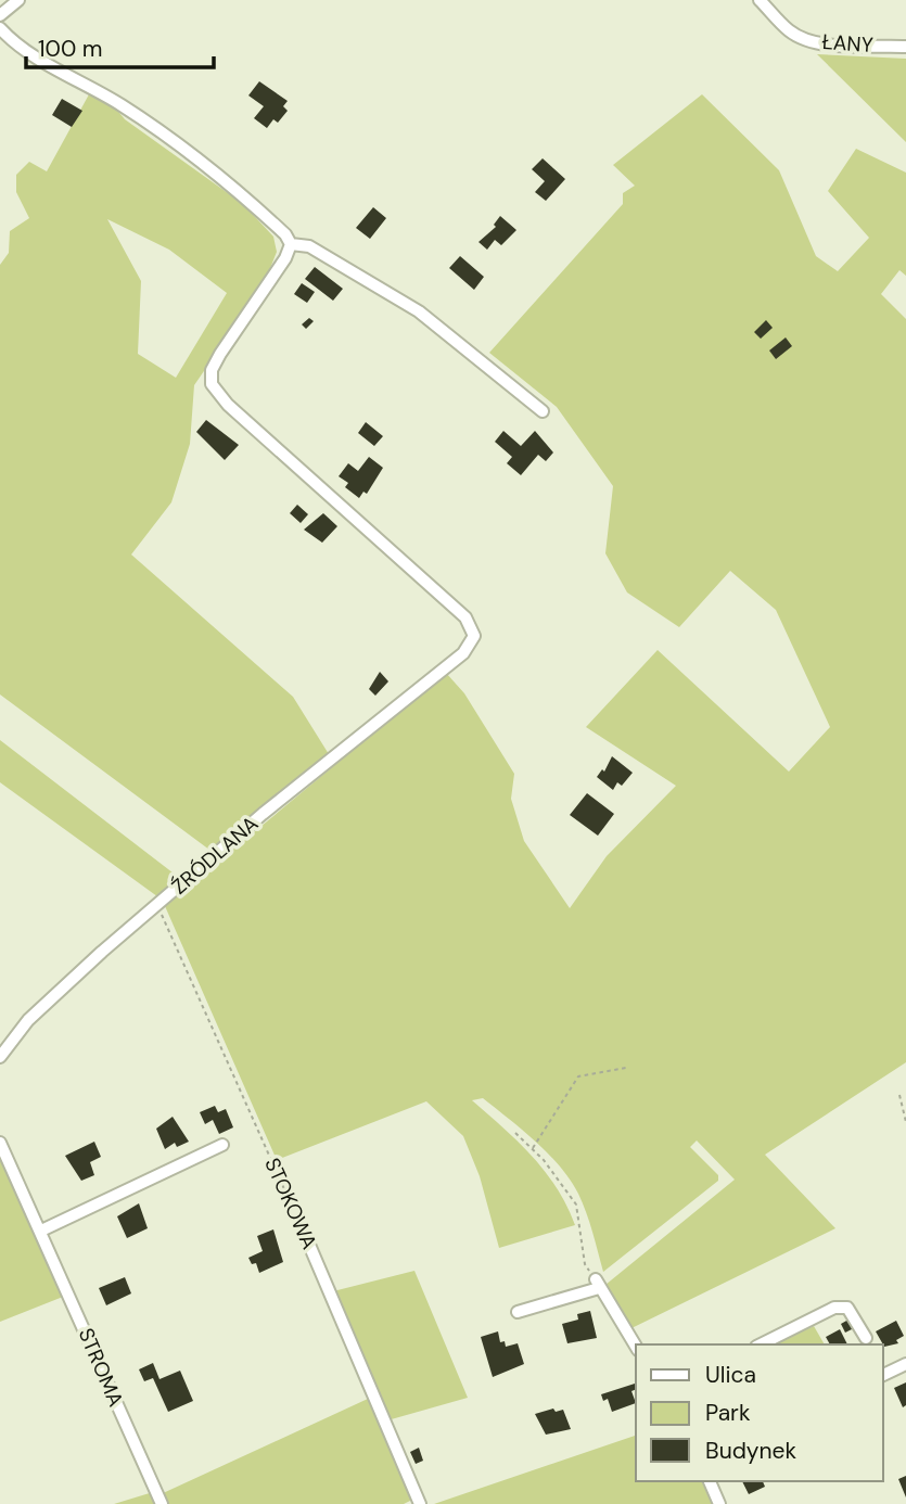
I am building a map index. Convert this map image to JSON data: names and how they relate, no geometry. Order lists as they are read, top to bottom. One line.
{"streets":{"street":["ŁANY","ŹRÓDLANA","STOKOWA","STROMA"]},"crossings":[["ŹRÓDLANA","STOKOWA"]],"legend":["Ulica","Park","Budynek"],"scale_bar":"100 m"}
